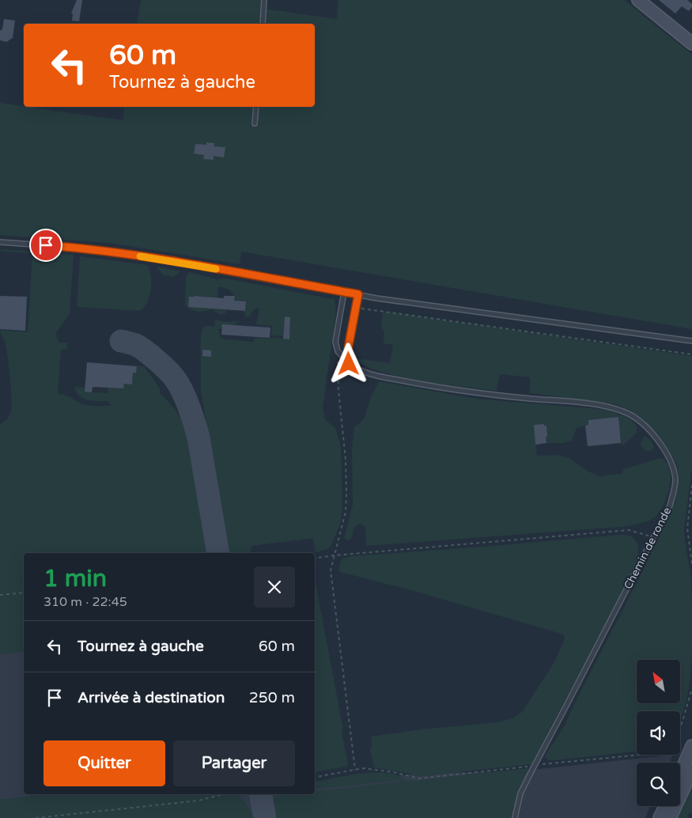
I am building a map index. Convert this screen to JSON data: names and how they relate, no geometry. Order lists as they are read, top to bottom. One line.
{"streets":{"lane":["Chemin de ronde"]},"north":"top left","page":{"turn":["60 m","Tournez à gauche"],"heading":["1 min","310 m · 22:45"],"list":[{"name":"Tournez à gauche","value":"60 m"},{"name":"Arrivée à destination","value":"250 m"}],"buttons":["Quitter","Partager"]}}
